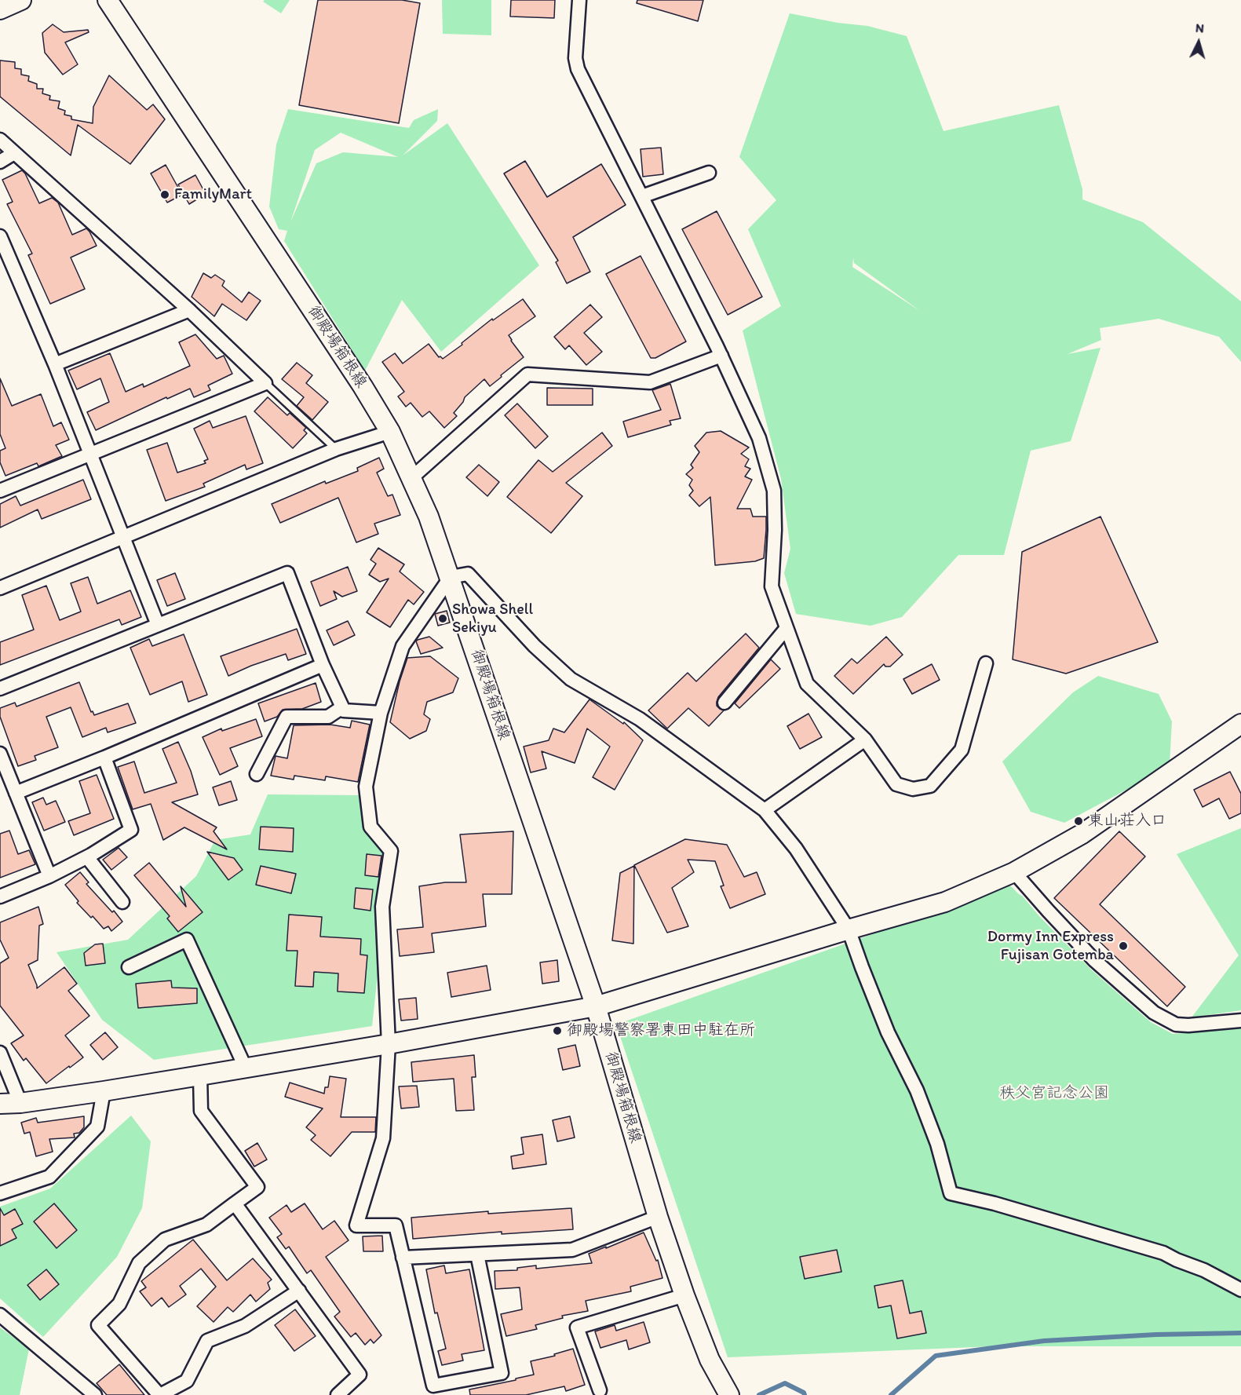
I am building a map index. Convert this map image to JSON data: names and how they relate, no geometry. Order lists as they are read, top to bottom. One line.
{"streets":{"main road":["御殿場箱根線"]},"parks":["秩父宮記念公園"],"places":["FamilyMart","Showa Shell Sekiyu","東山荘入口","Dormy Inn Express Fujisan Gotemba","御殿場警察署東田中駐在所"],"north":"top"}
